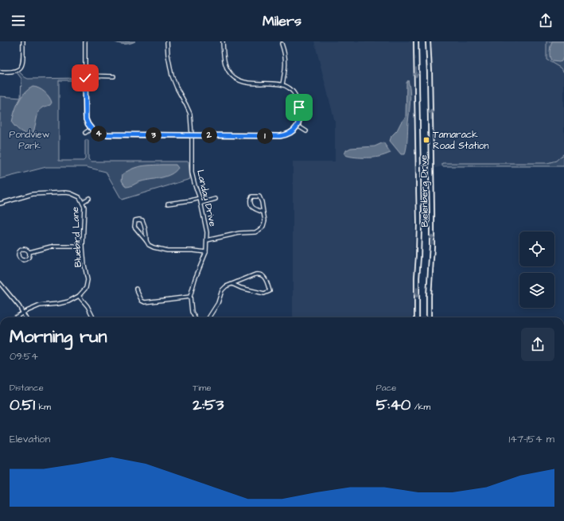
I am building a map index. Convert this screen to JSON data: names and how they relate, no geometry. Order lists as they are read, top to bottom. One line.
{"streets":{"street":["Bielenberg Drive","Landau Drive","Bluebird Lane"]},"parks":["Pondview Park"],"places":{"transit":["Tamarack Road Station"]},"page":{"header":"Milers","pins":["4","2","3","1"],"heading":["Morning run","09:54"],"stats":[["Distance","0.51 km"],["Time","2:53"],["Pace","5:40 /km"]],"chart":["Elevation","147–154 m"]}}
